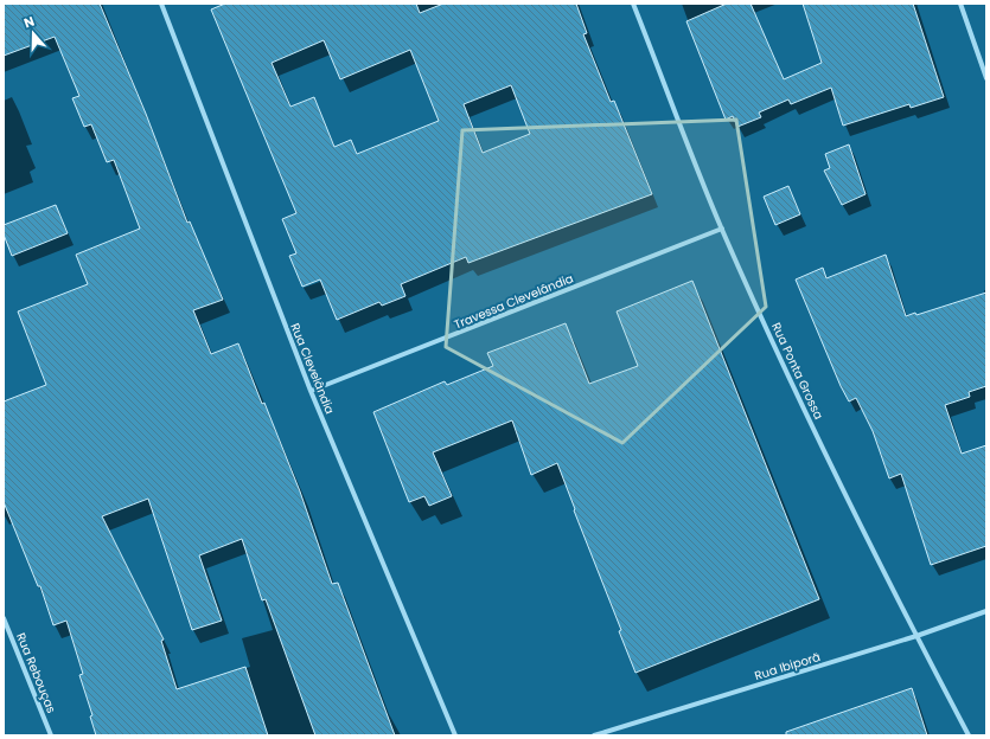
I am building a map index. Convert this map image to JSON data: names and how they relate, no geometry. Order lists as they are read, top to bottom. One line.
{"streets":{"street":["Travessa Clevelândia","Rua Clevelândia","Rua Ponta Grossa","Rua Ibiporã","Rua Rebouças"]},"crossings":[["Travessa Clevelândia","Rua Clevelândia"],["Travessa Clevelândia","Rua Ponta Grossa"],["Rua Ponta Grossa","Rua Ibiporã"]],"north":"top"}
